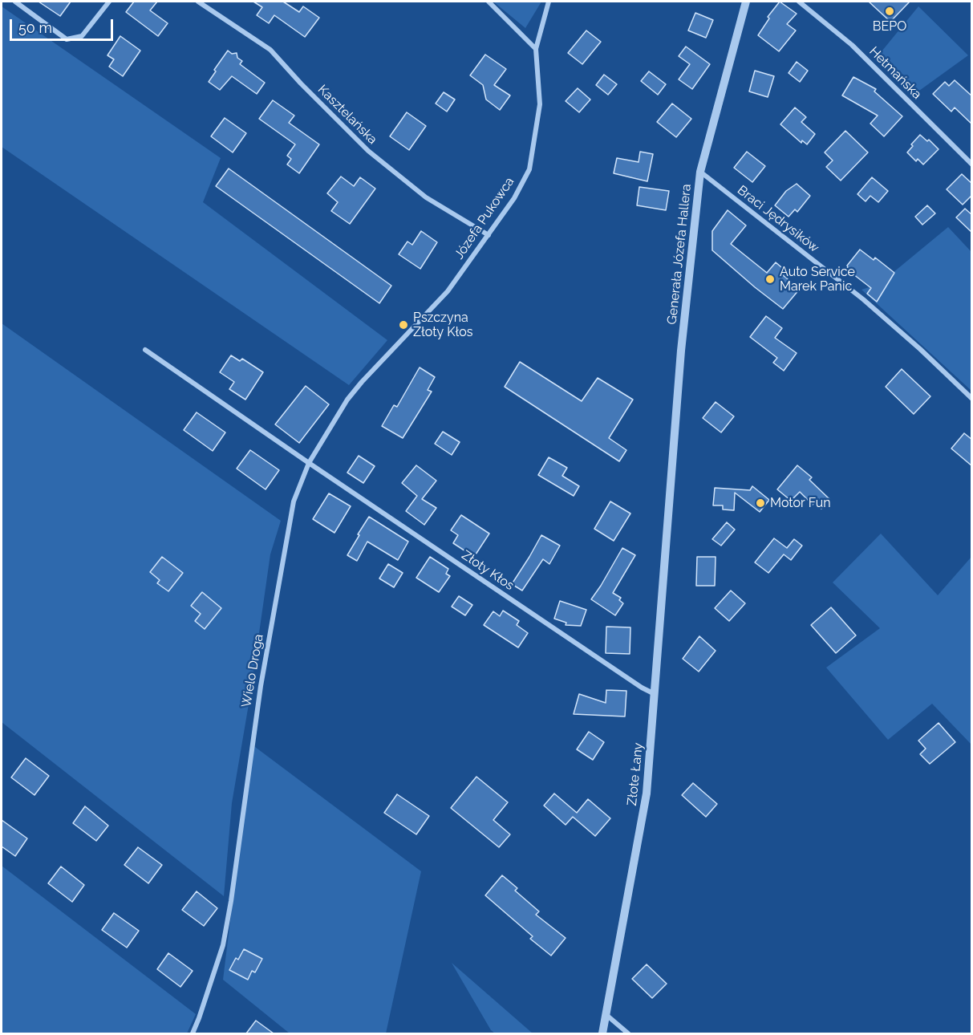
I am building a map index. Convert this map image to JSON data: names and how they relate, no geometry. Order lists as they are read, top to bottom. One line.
{"streets":{"street":["Hetmańska","Kasztelańska","Józefa Pukowca","Braci Jędrysików","Generała Józefa Hallera","Złoty Kłos","Wielo Droga","Złote Łany"]},"crossings":[["Kasztelańska","Józefa Pukowca"],["Józefa Pukowca","Wielo Droga"],["Braci Jędrysików","Generała Józefa Hallera"],["Generała Józefa Hallera","Złote Łany"],["Złoty Kłos","Wielo Droga"],["Złoty Kłos","Złote Łany"]],"places":["BEPO","Auto Service Marek Panic","Pszczyna Złoty Kłos","Motor Fun"],"scale_bar":"50 m"}
